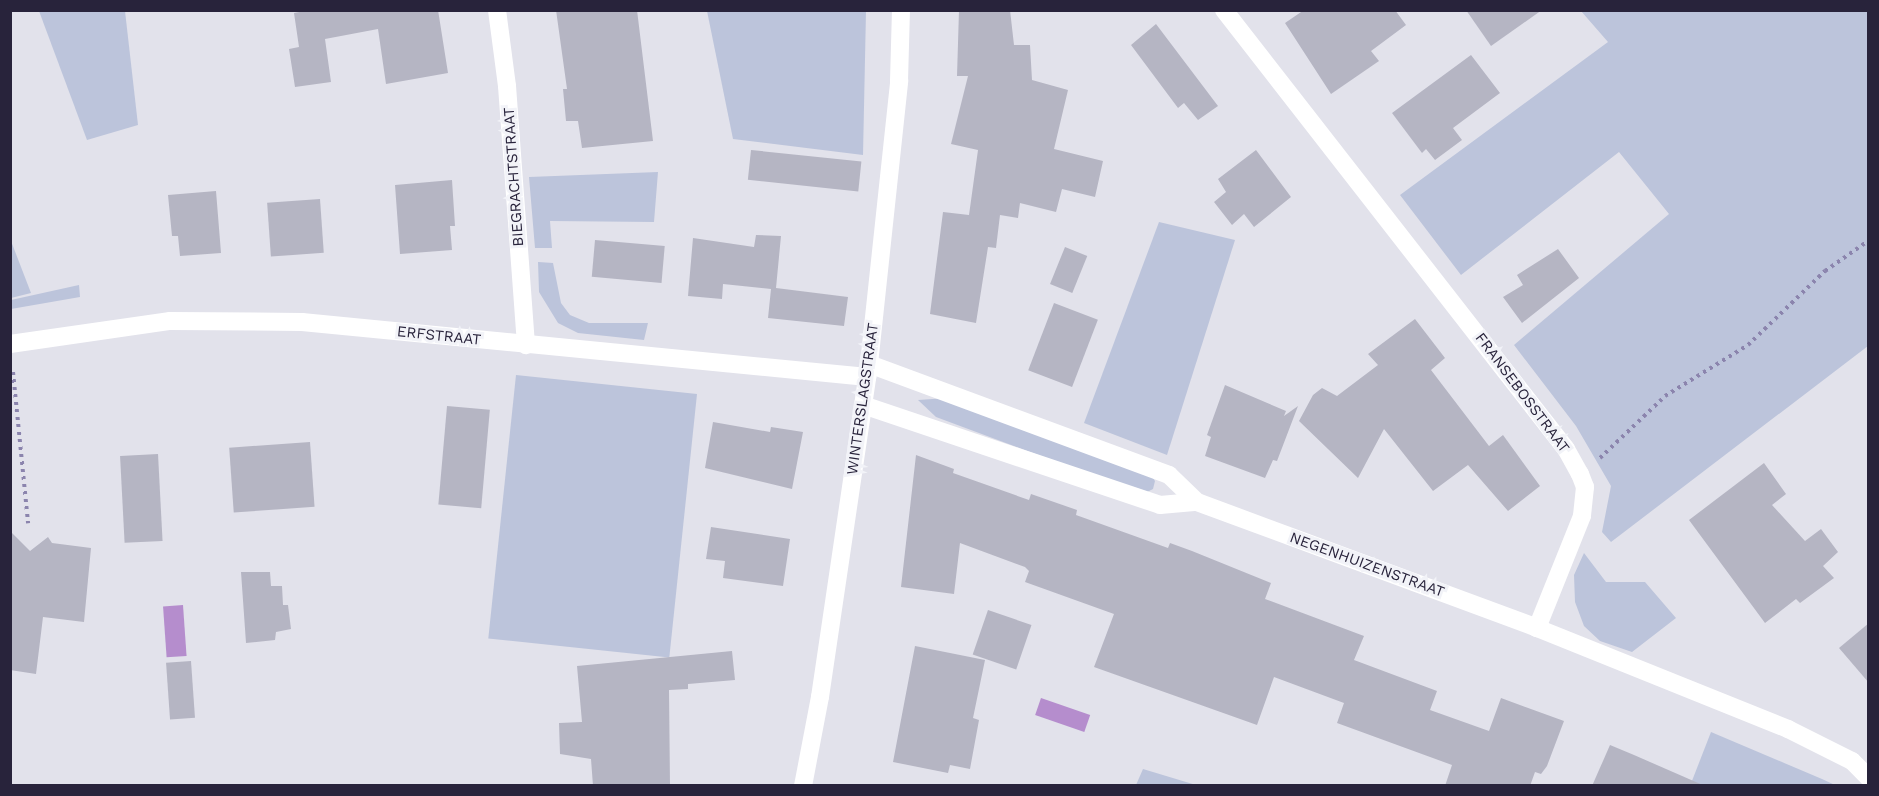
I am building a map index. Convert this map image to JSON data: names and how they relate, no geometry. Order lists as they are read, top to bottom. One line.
{"streets":{"street":["BIEGRACHTSTRAAT","ERFSTRAAT","FRANSEBOSSTRAAT","WINTERSLAGSTRAAT","NEGENHUIZENSTRAAT"]},"crossings":[["BIEGRACHTSTRAAT","ERFSTRAAT"],["ERFSTRAAT","WINTERSLAGSTRAAT"],["ERFSTRAAT","NEGENHUIZENSTRAAT"],["FRANSEBOSSTRAAT","NEGENHUIZENSTRAAT"],["WINTERSLAGSTRAAT","NEGENHUIZENSTRAAT"]]}
